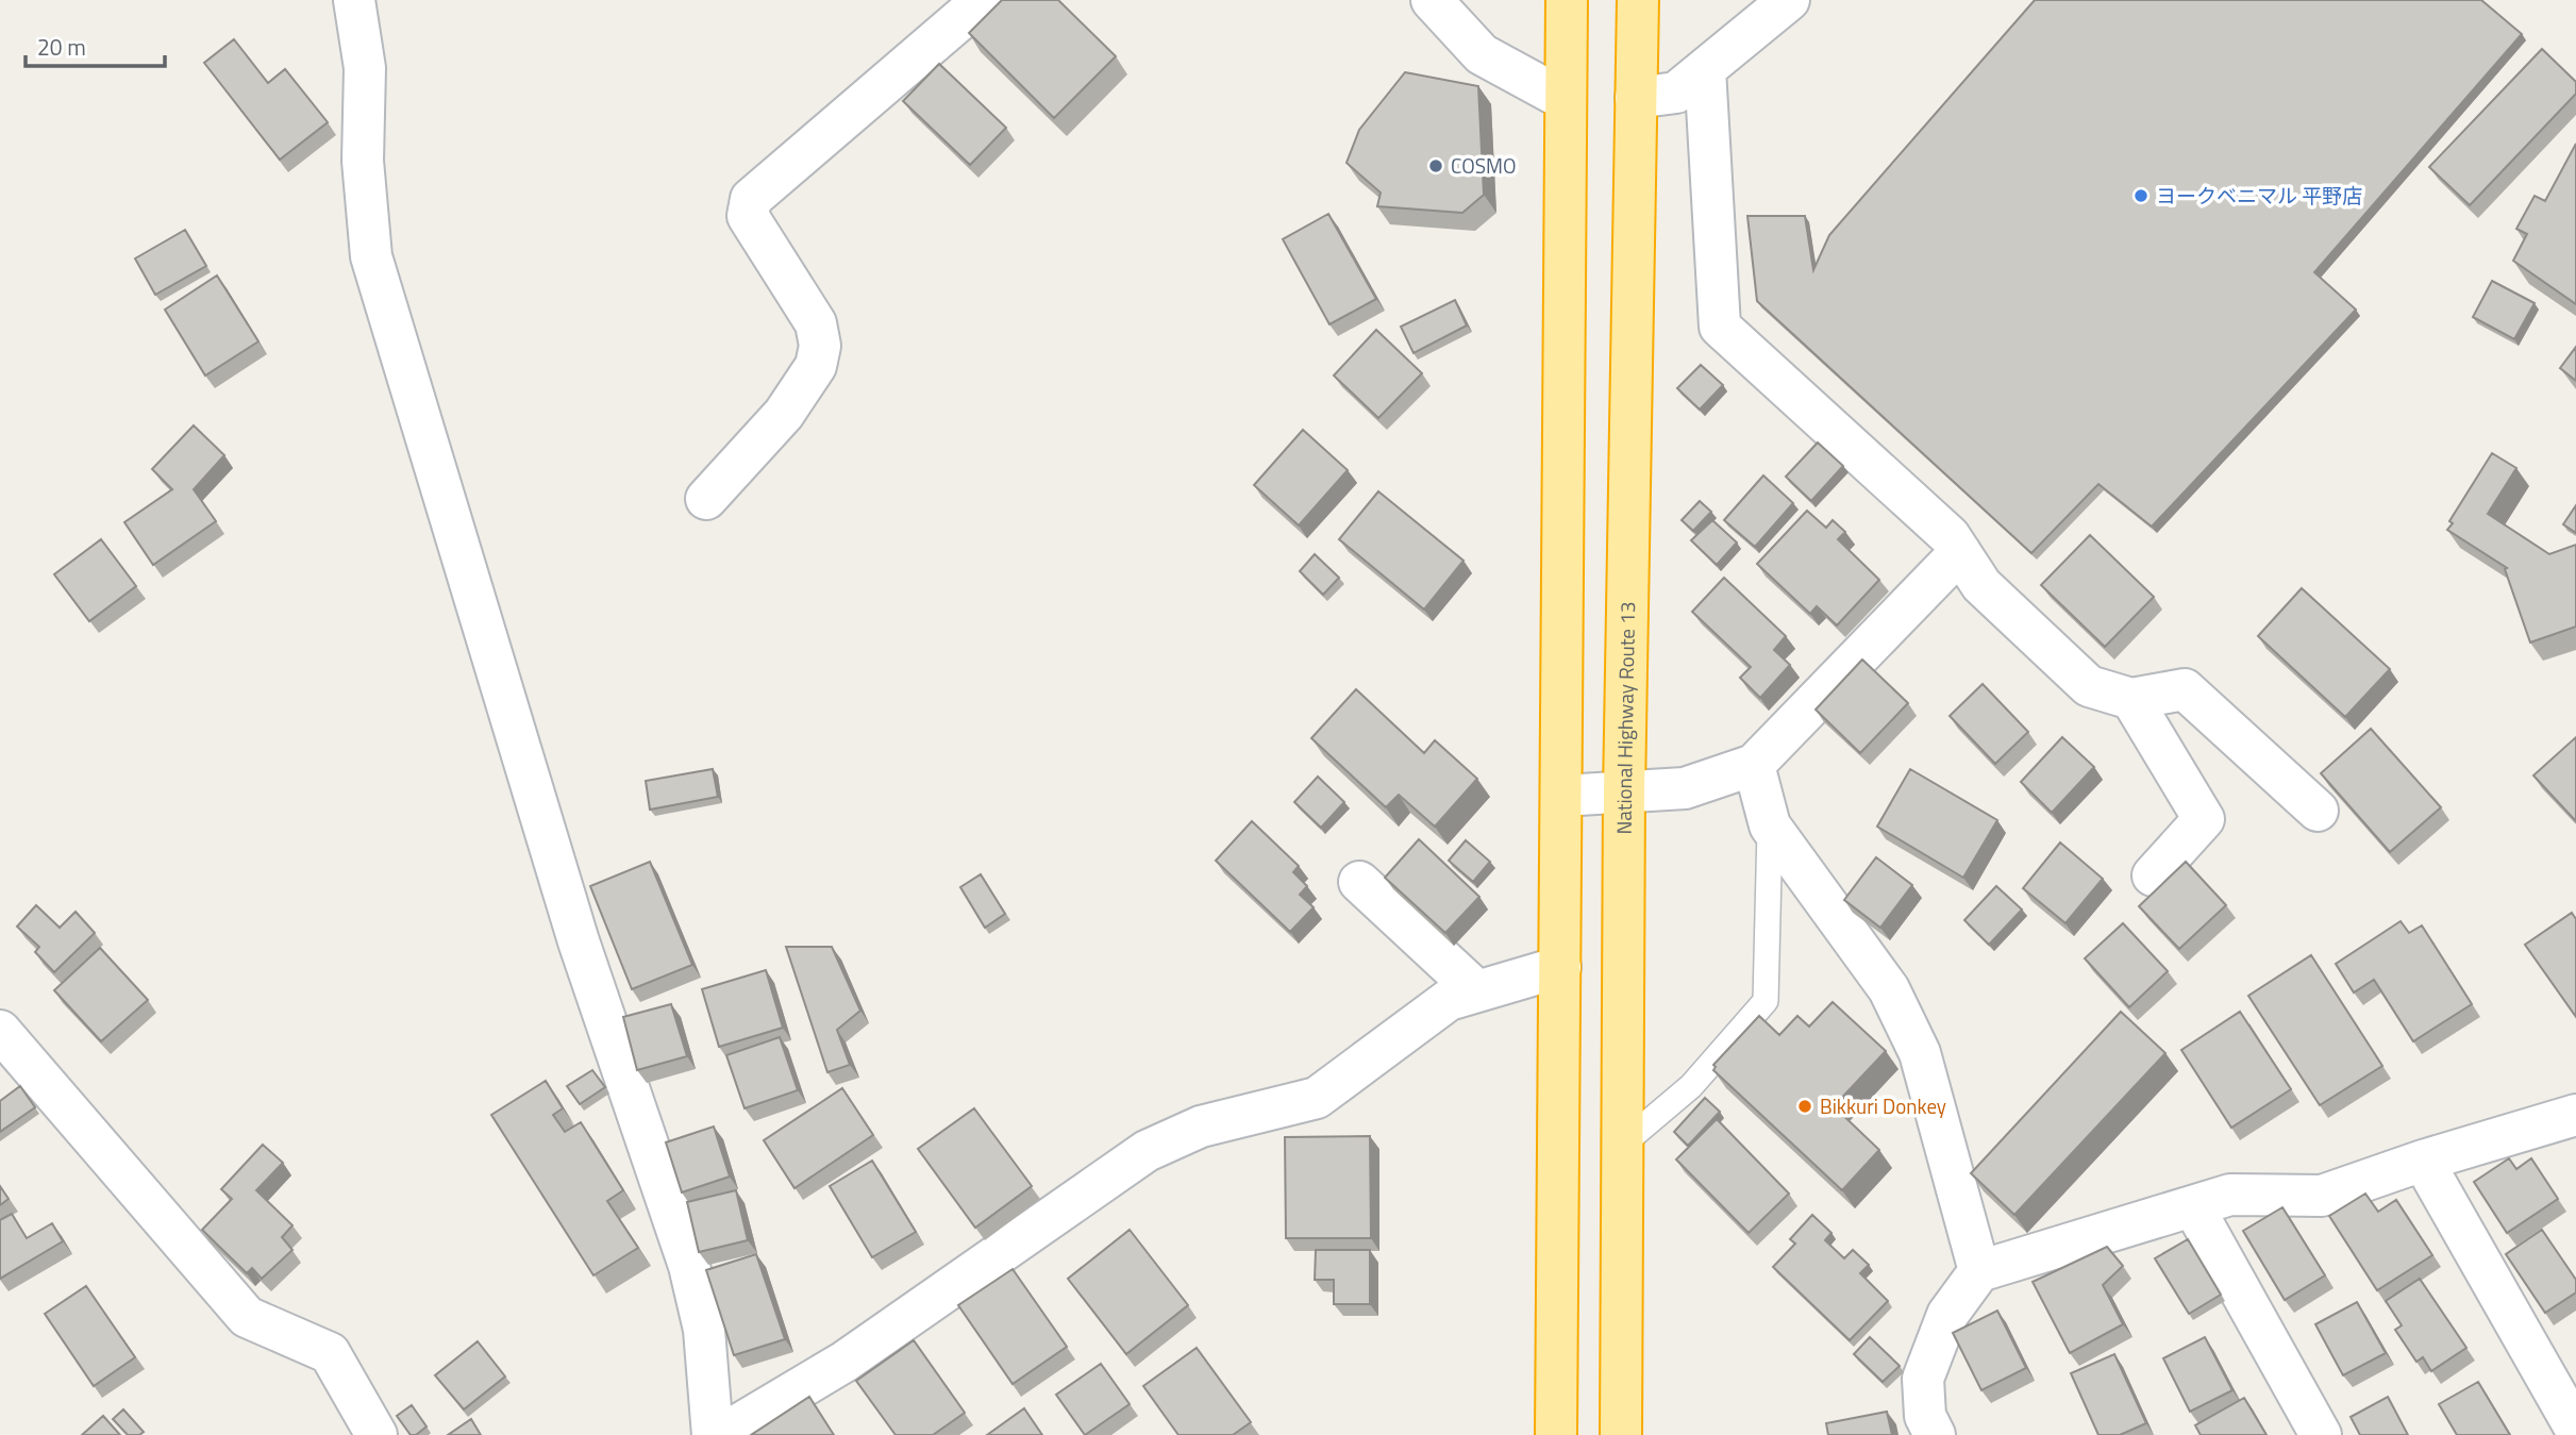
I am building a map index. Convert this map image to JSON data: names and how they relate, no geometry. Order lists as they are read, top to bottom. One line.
{"streets":{"highway":["National Highway Route 13"]},"places":["COSMO","ヨークベニマル 平野店","Bikkuri Donkey"],"scale_bar":"20 m"}
